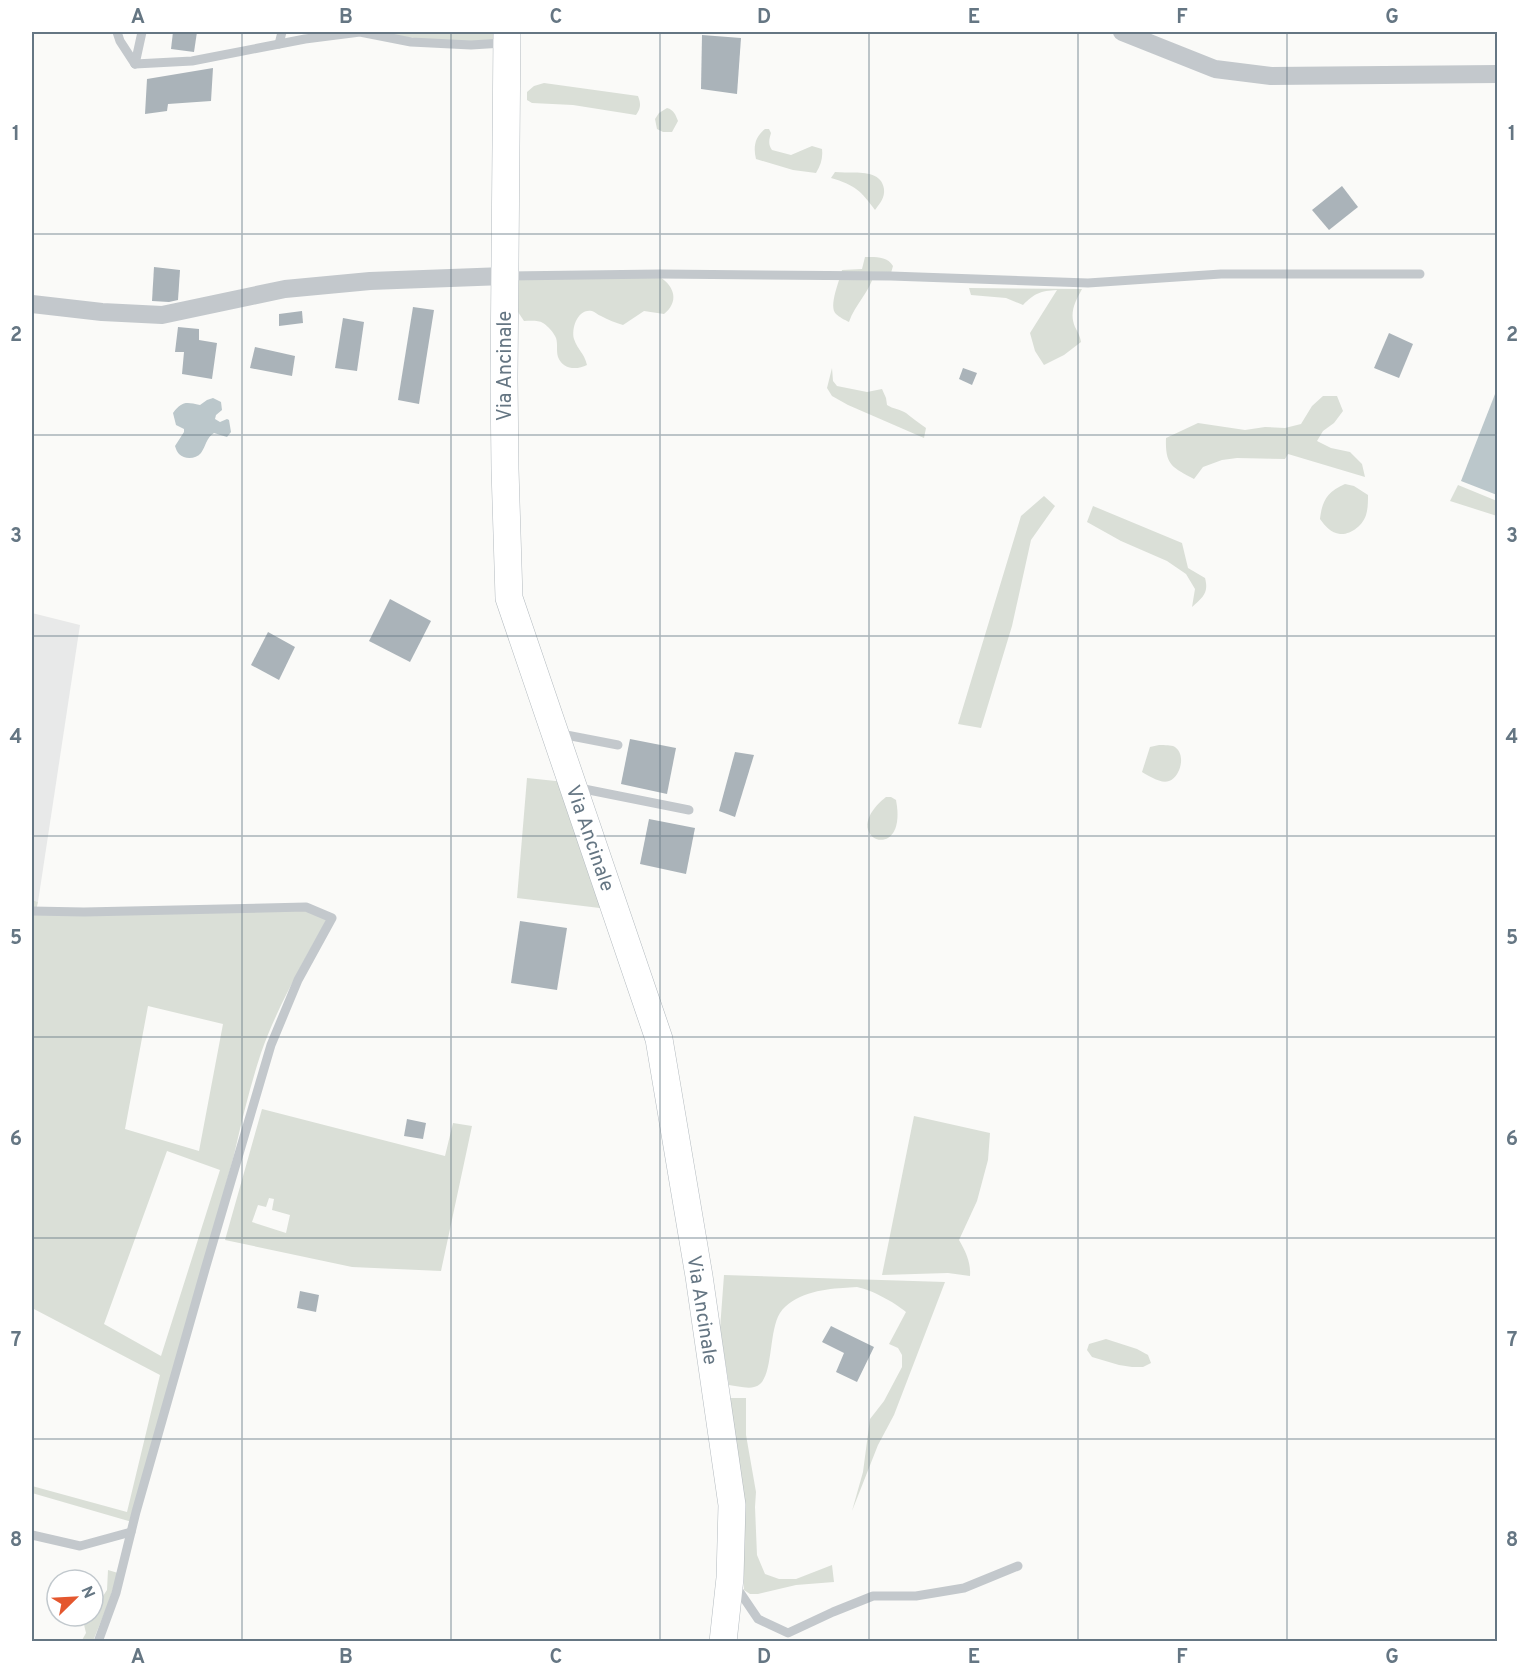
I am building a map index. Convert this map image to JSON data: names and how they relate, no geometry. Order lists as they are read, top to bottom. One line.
{"streets":{"main road":["Via Ancinale"]},"north":"top right","grid":{"columns":["A","B","C","D","E","F","G"],"rows":["1","2","3","4","5","6","7","8"]}}
